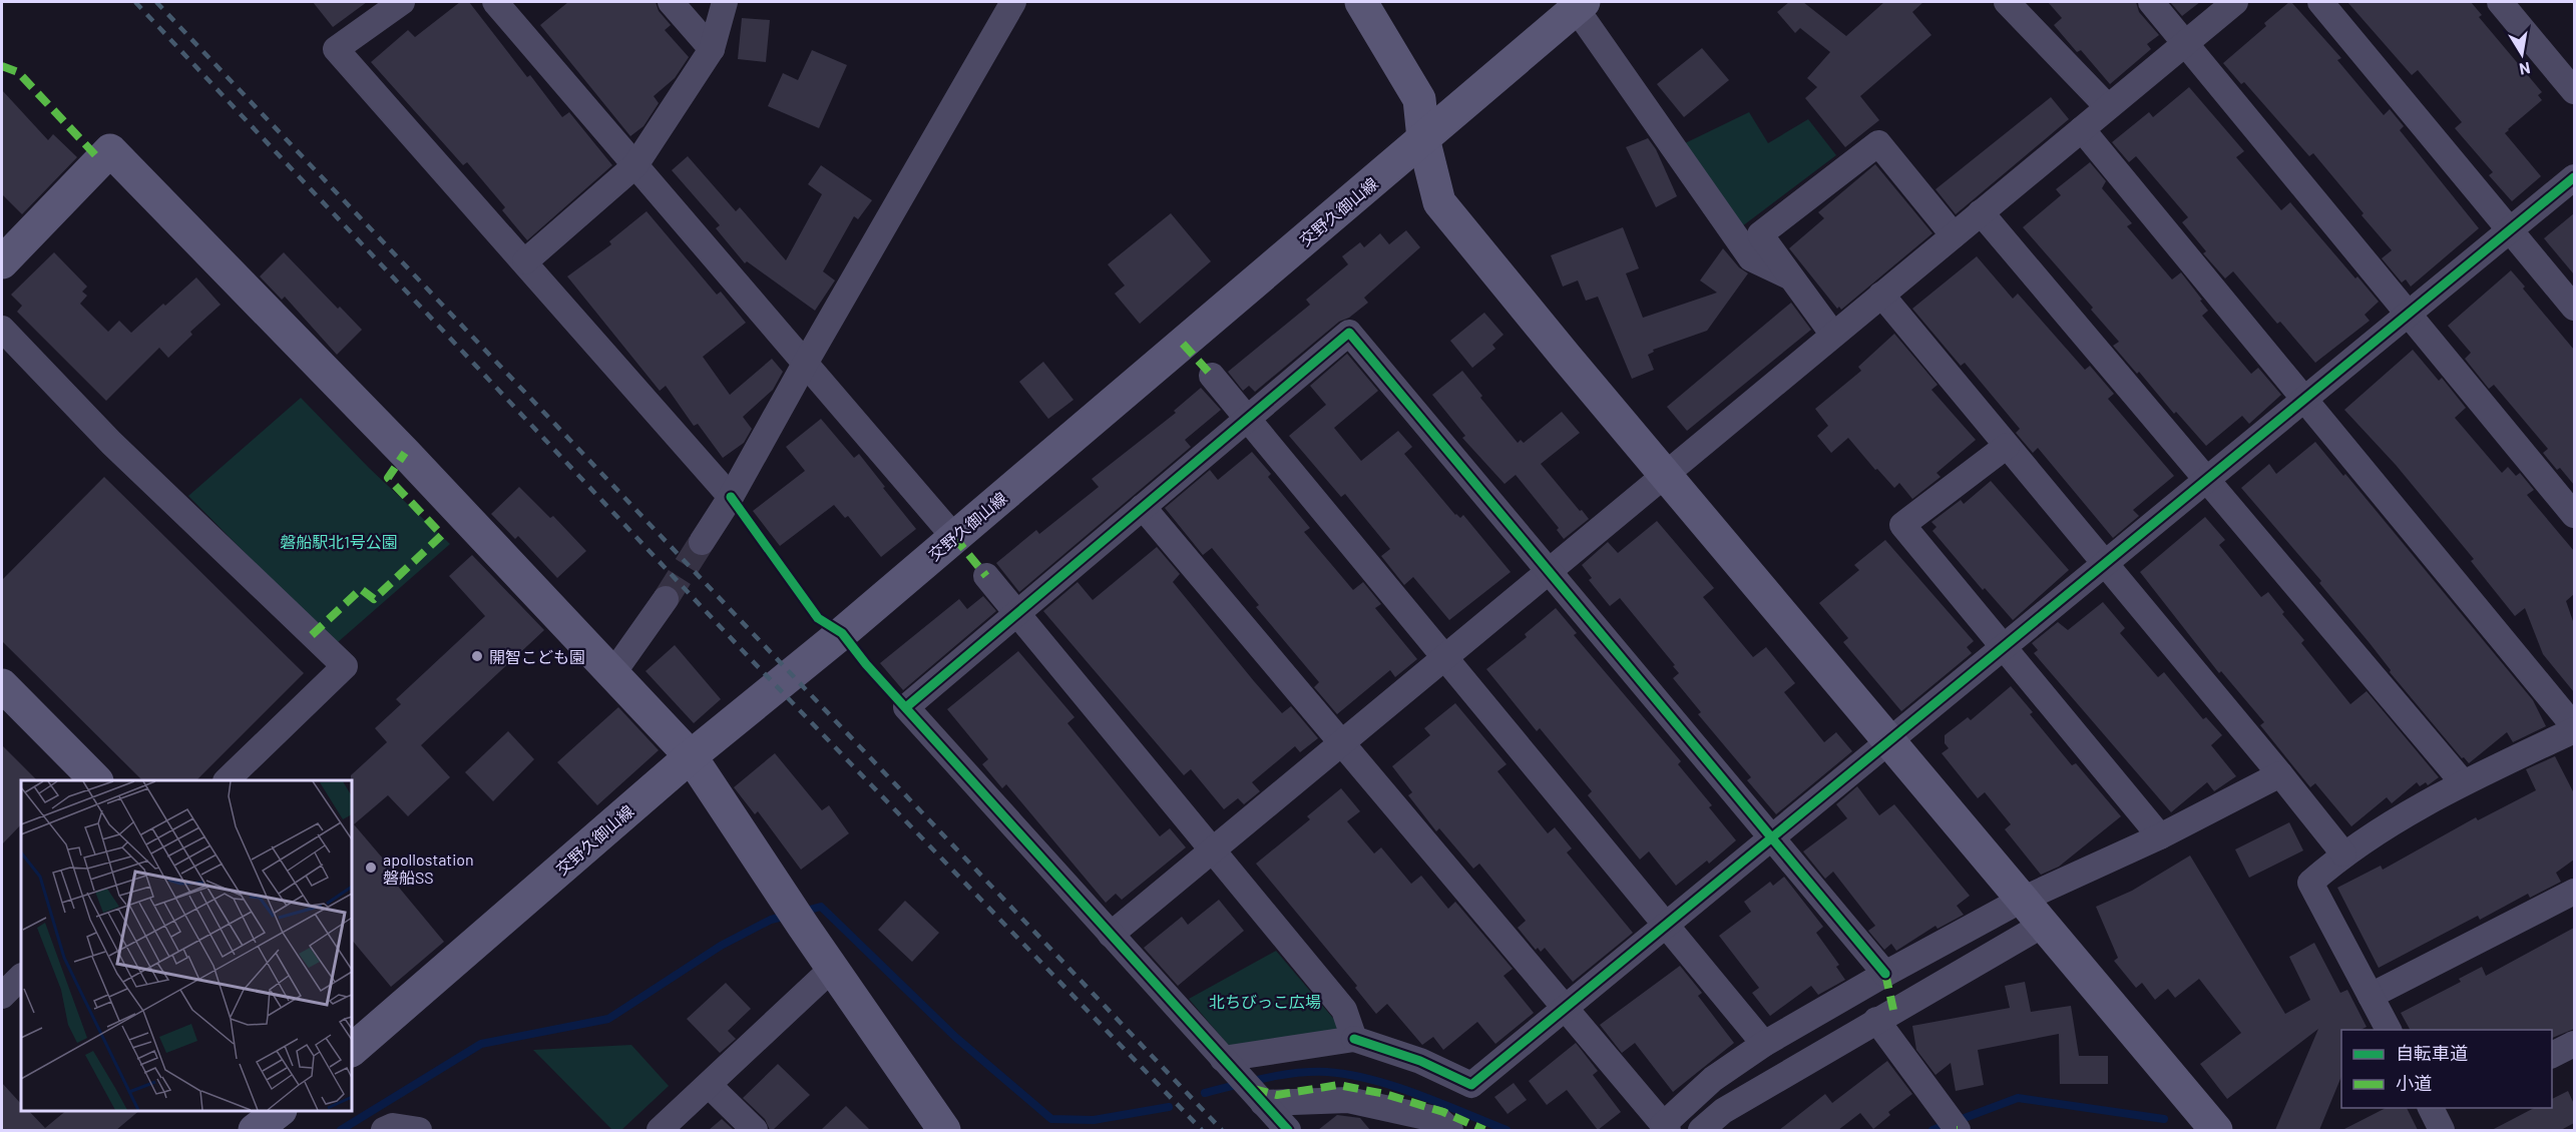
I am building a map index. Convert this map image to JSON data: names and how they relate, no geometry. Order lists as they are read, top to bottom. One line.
{"streets":{"street":["交野久御山線"]},"parks":["磐船駅北1号公園","北ちびっこ広場"],"places":["開智こども園","apollostation 磐船SS"],"legend":["自転車道","小道"],"north":"bottom"}
